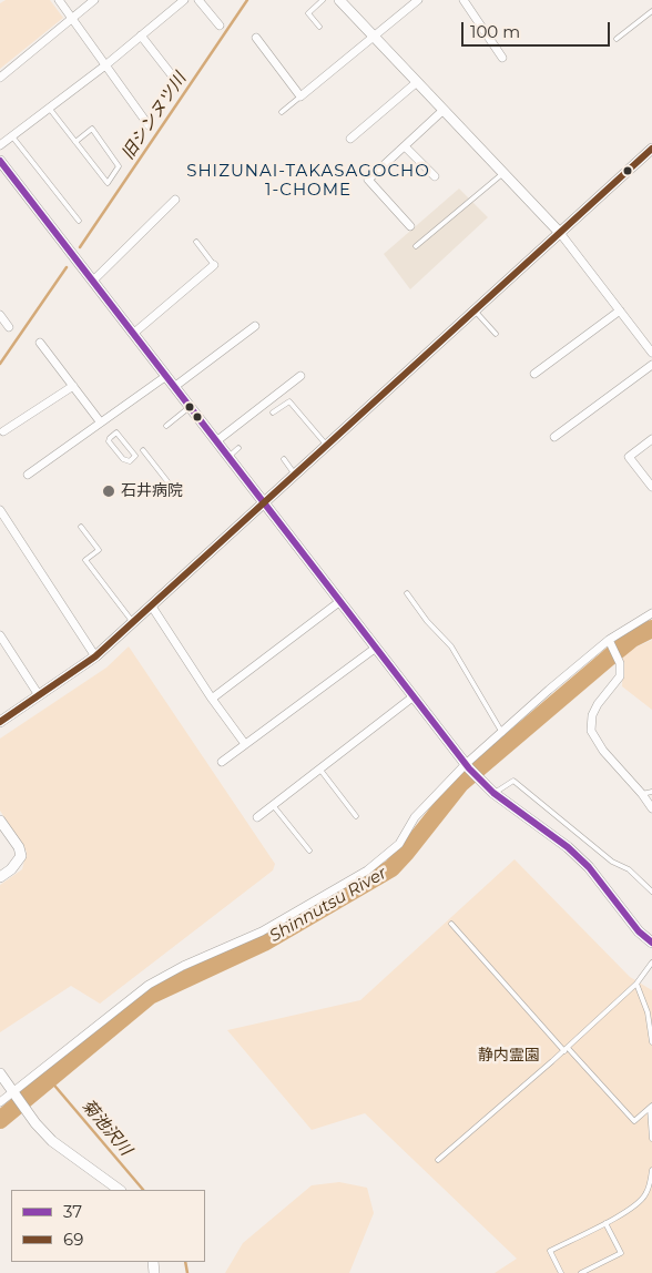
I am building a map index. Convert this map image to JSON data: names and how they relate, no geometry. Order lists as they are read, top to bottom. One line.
{"districts":["SHIZUNAI-TAKASAGOCHO 1-CHOME"],"water":["旧シンヌツ川","Shinnutsu River","菊池沢川"],"parks":["静内霊園"],"places":["石井病院"],"lines":["transit line 69","transit line 37"],"legend":["37","69"],"scale_bar":"100 m"}
